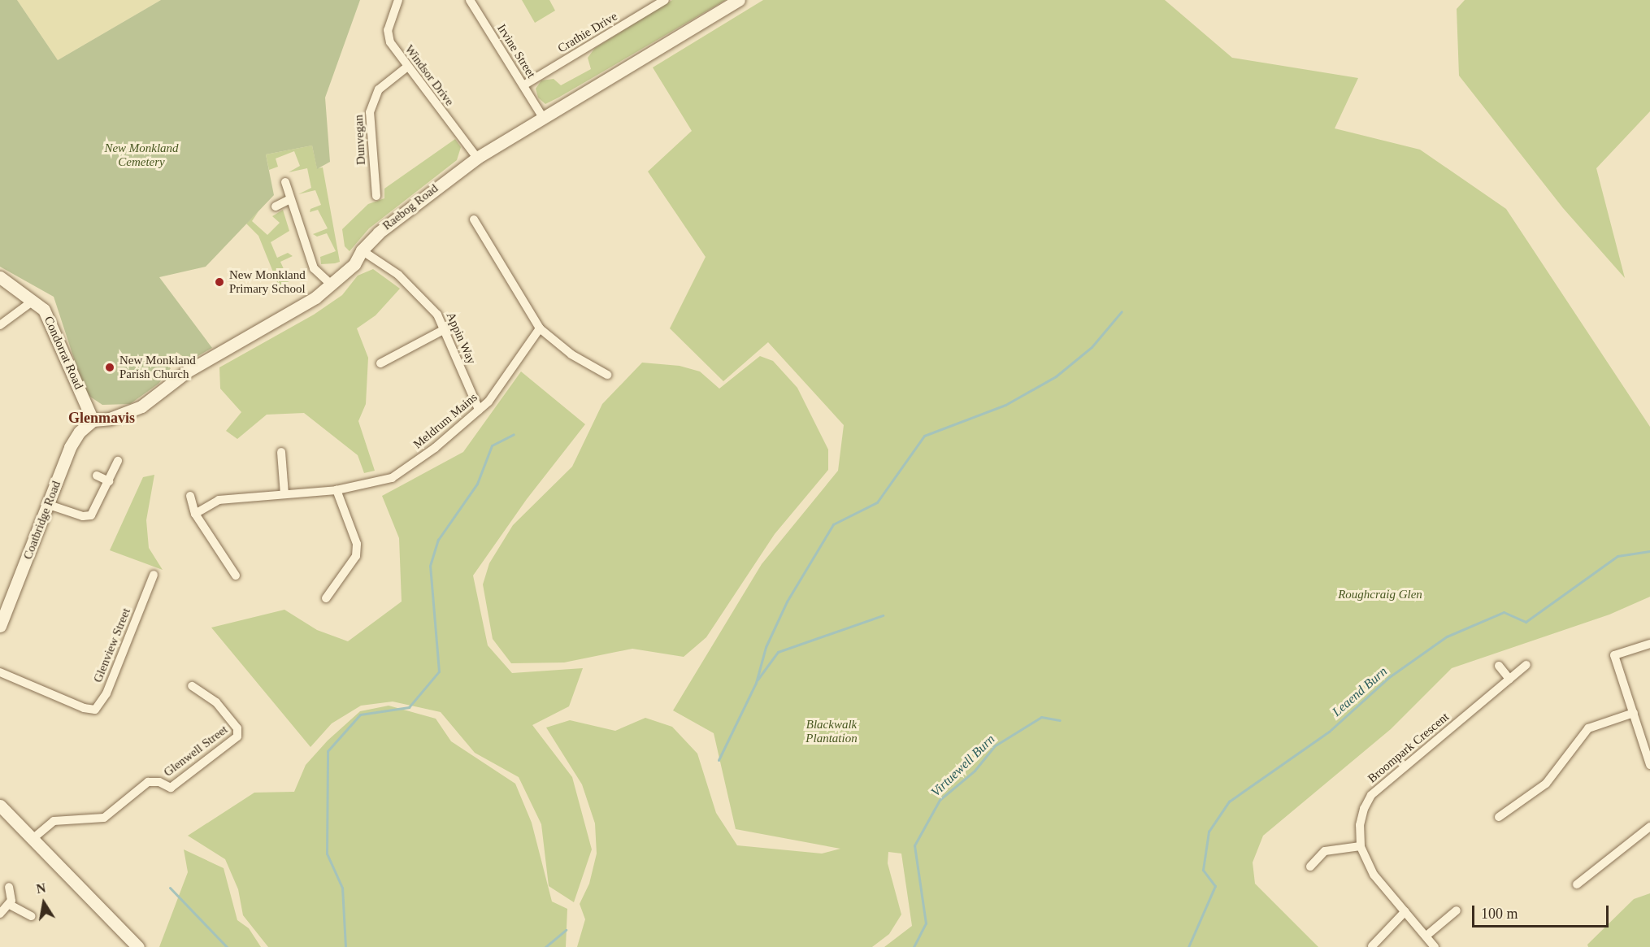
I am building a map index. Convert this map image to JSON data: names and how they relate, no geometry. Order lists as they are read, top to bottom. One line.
{"streets":{"main road":["Raebog Road","Condorrat Road","Coatbridge Road"],"street":["Crathie Drive","Irvine Street","Windsor Drive","Dunvegan","Appin Way","Meldrum Mains","Glenview Street","Broompark Crescent","Glenwell Street"]},"crossings":[["Crathie Drive","Irvine Street"],["Irvine Street","Raebog Road"],["Windsor Drive","Dunvegan"],["Windsor Drive","Raebog Road"],["Raebog Road","Appin Way"],["Raebog Road","Condorrat Road"],["Raebog Road","Coatbridge Road"],["Appin Way","Meldrum Mains"],["Condorrat Road","Coatbridge Road"]],"districts":["Glenmavis"],"water":["Leaend Burn","Virtuewell Burn"],"parks":["New Monkland Cemetery","Roughcraig Glen","Blackwalk Plantation"],"places":["New Monkland Primary School","New Monkland Parish Church"],"scale_bar":"100 m","north":"top"}
